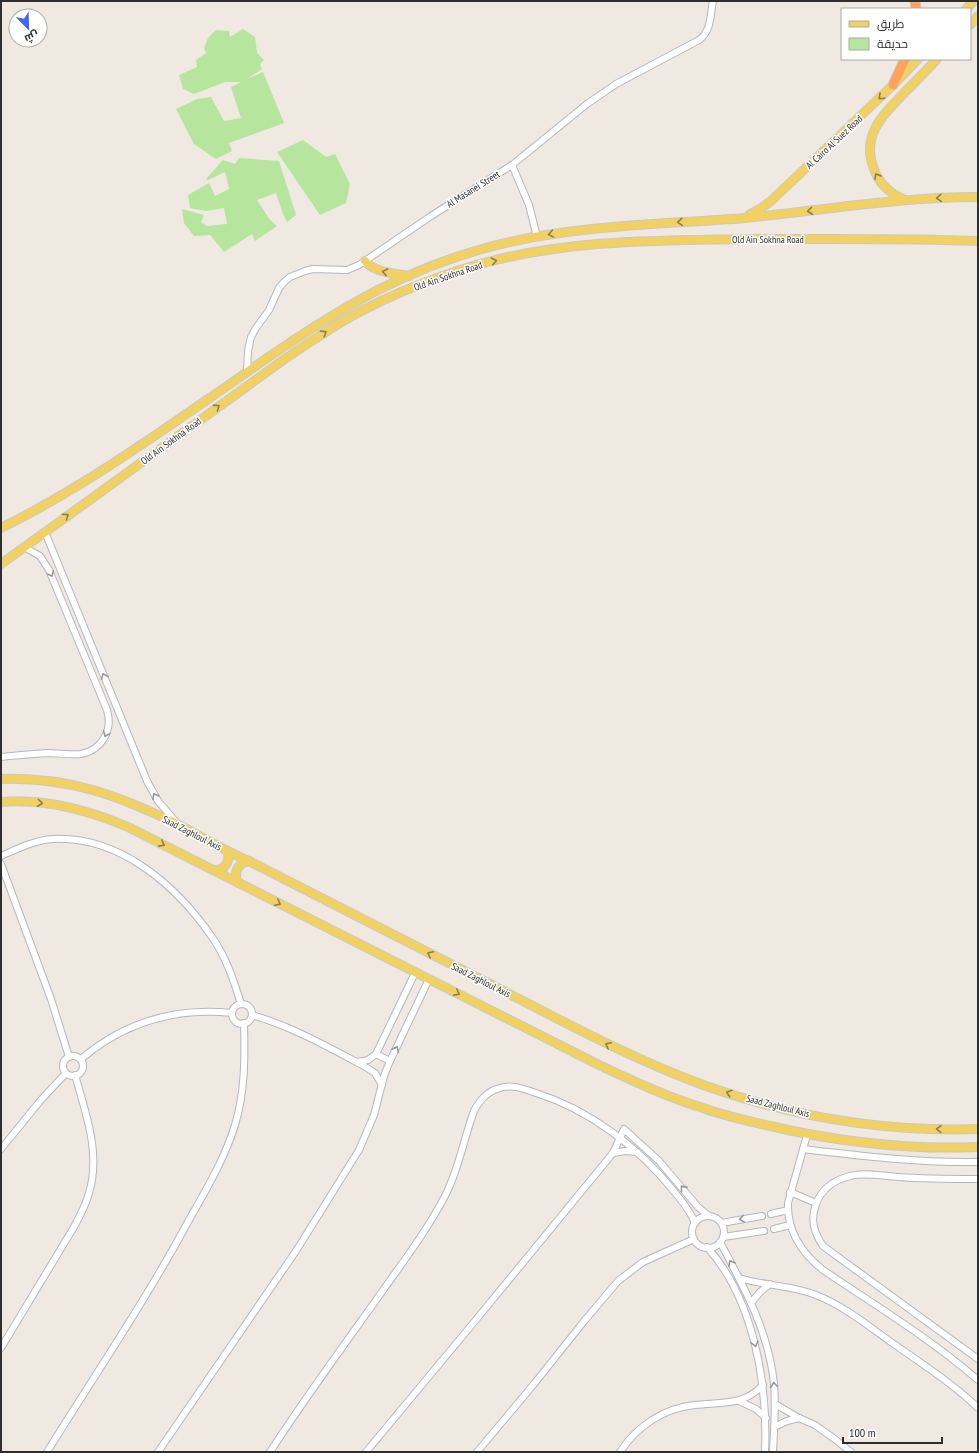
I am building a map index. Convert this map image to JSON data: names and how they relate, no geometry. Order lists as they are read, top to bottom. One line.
{"streets":{"main road":["Al Cairo Al Suez Road","Old Ain Sokhna Road","Saad Zaghloul Axis"],"street":["Al Masanei Street"]},"crossings":[["Al Cairo Al Suez Road","Old Ain Sokhna Road"],["Al Masanei Street","Old Ain Sokhna Road"]],"legend":["طريق","حديقة"],"scale_bar":"100 m","north":"bottom right"}
